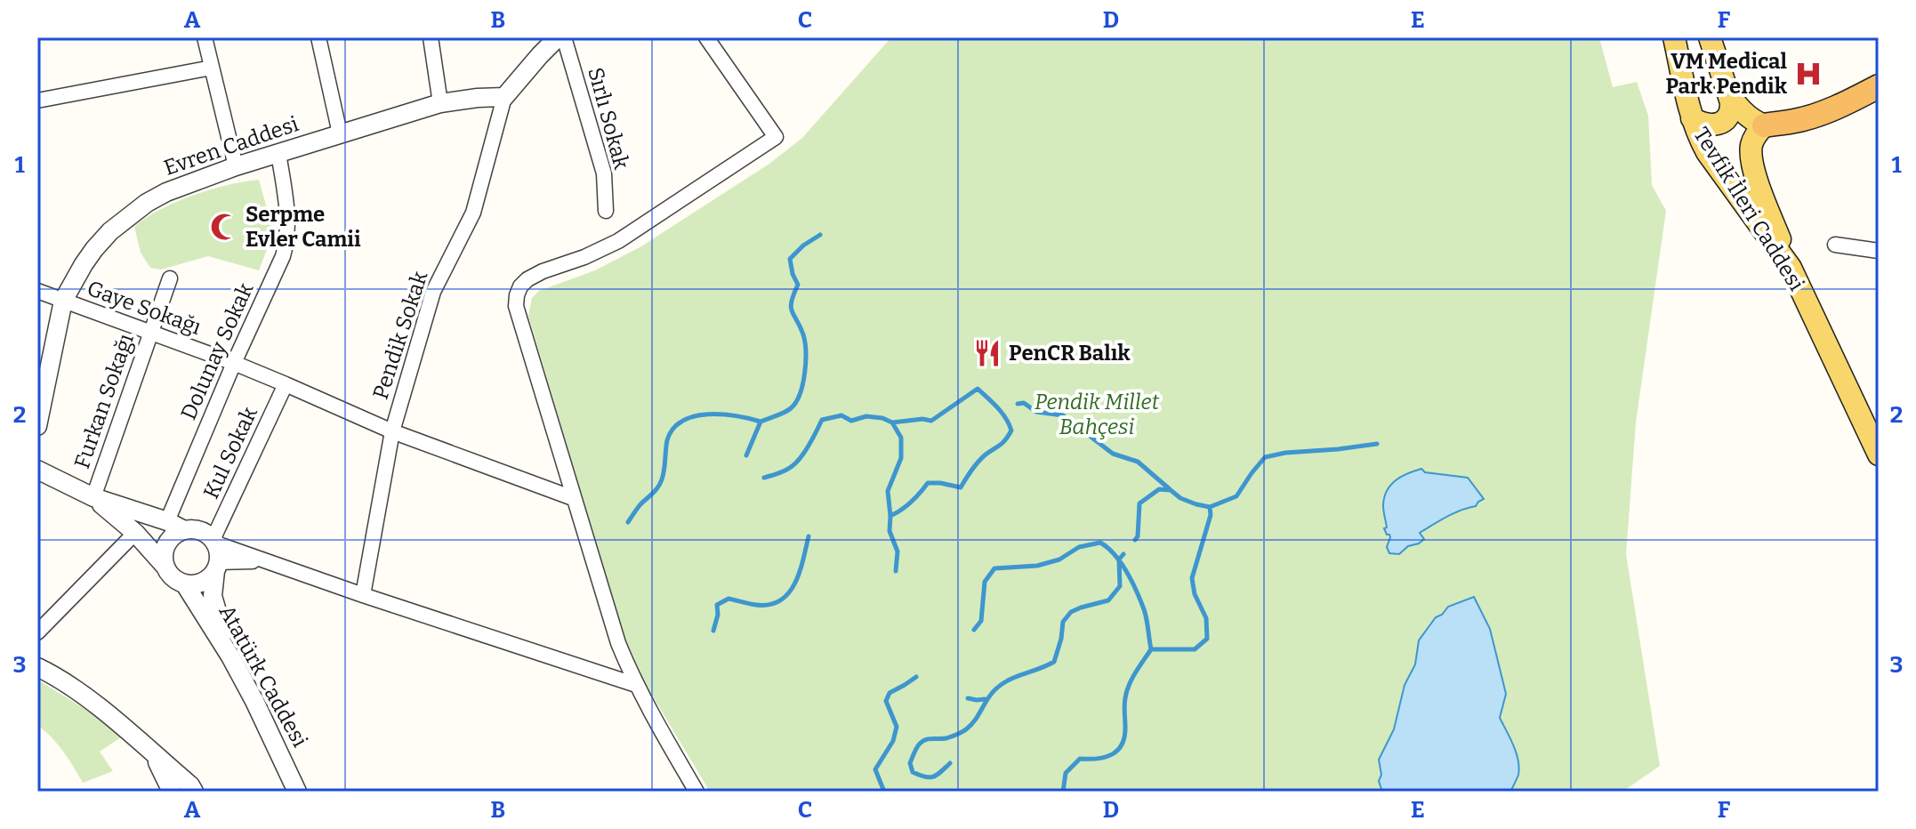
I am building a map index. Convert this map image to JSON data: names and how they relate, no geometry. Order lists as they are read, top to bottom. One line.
{"streets":{"main road":["Tevfik İleri Caddesi"],"street":["Sırlı Sokak","Evren Caddesi","Gaye Sokağı","Pendik Sokak","Dolunay Sokak","Furkan Sokağı","Kul Sokak","Atatürk Caddesi"]},"crossings":[["Evren Caddesi","Gaye Sokağı"],["Evren Caddesi","Pendik Sokak"],["Evren Caddesi","Dolunay Sokak"],["Gaye Sokağı","Pendik Sokak"],["Gaye Sokağı","Dolunay Sokak"],["Gaye Sokağı","Furkan Sokağı"],["Gaye Sokağı","Kul Sokak"],["Kul Sokak","Atatürk Caddesi"]],"parks":["Pendik Millet Bahçesi"],"places":{"hospital":["VM Medical Park Pendik"],"mosque":["Serpme Evler Camii"],"restaurant":["PenCR Balık"]},"grid":{"columns":["A","B","C","D","E","F"],"rows":["1","2","3"]}}
